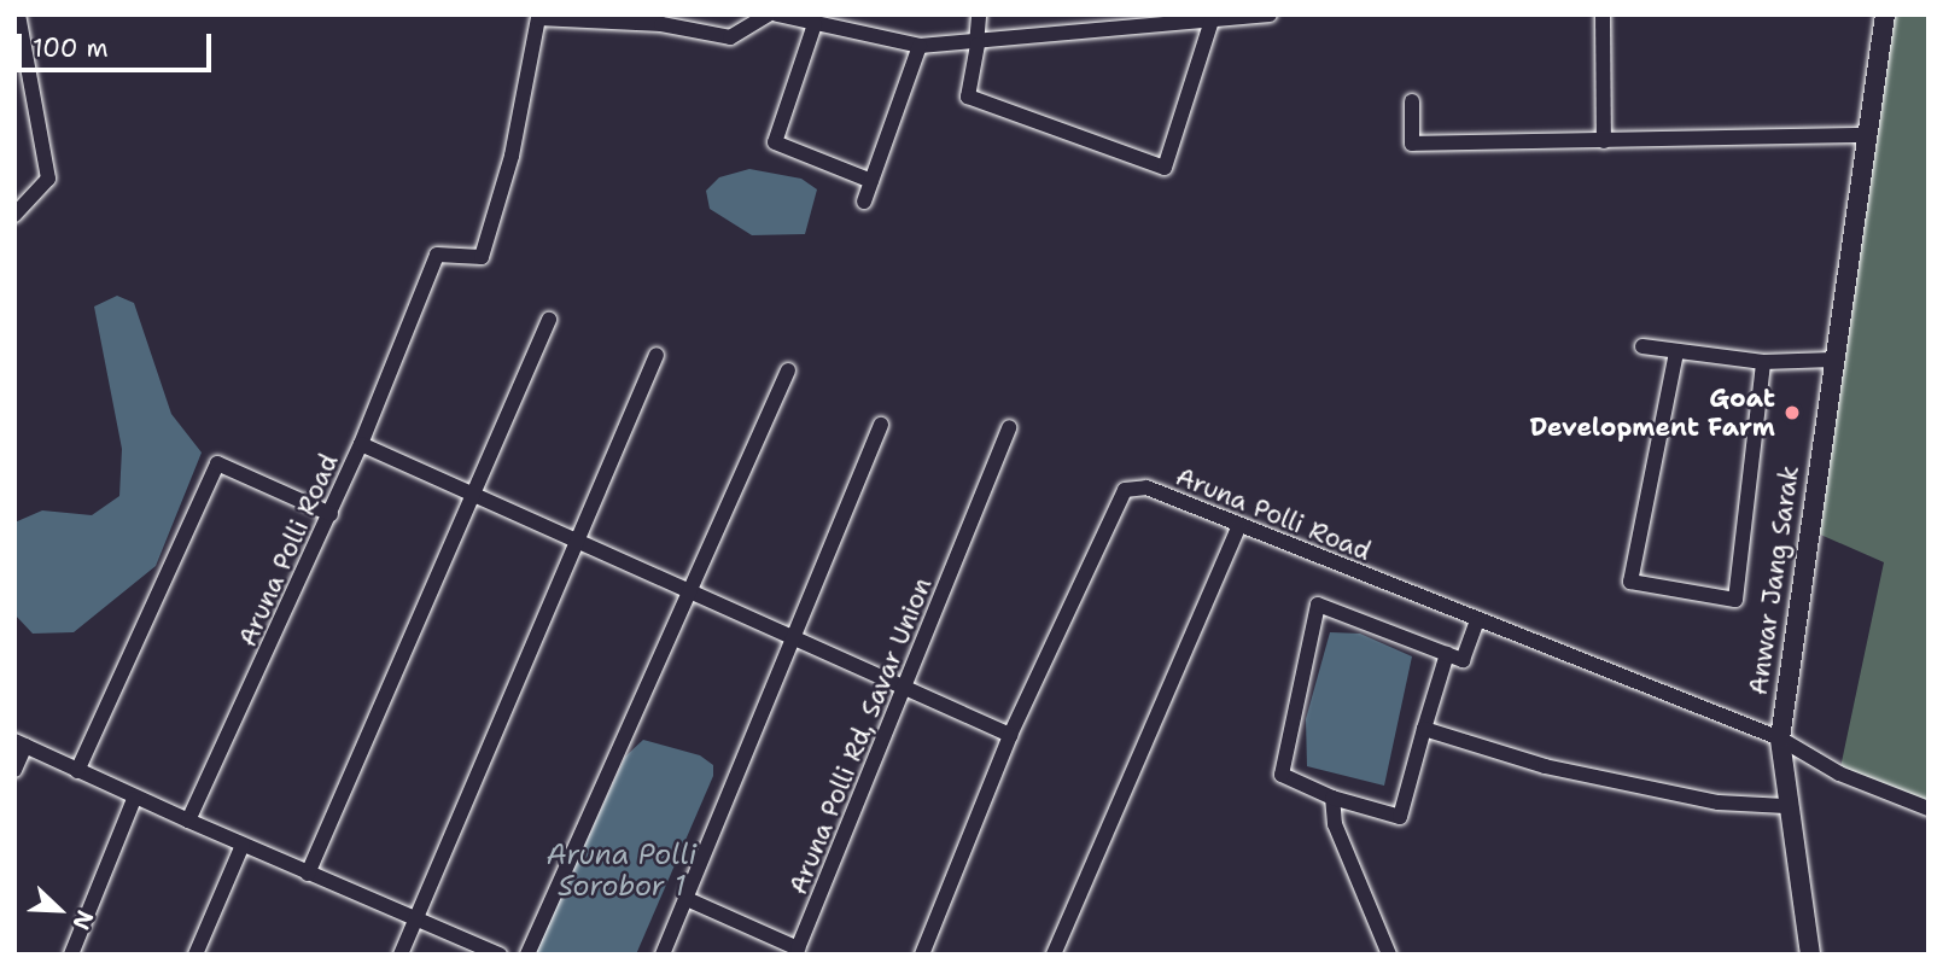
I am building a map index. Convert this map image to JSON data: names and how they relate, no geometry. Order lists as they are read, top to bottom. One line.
{"streets":{"main road":["Anwar Jang Sarak"],"street":["Aruna Polli Road","Aruna Polli Rd, Savar Union"]},"crossings":[["Aruna Polli Road","Anwar Jang Sarak"],["Aruna Polli Road","Aruna Polli Rd, Savar Union"]],"water":["Aruna Polli Sorobor 1"],"places":["Goat Development Farm"],"scale_bar":"100 m","north":"bottom right"}
